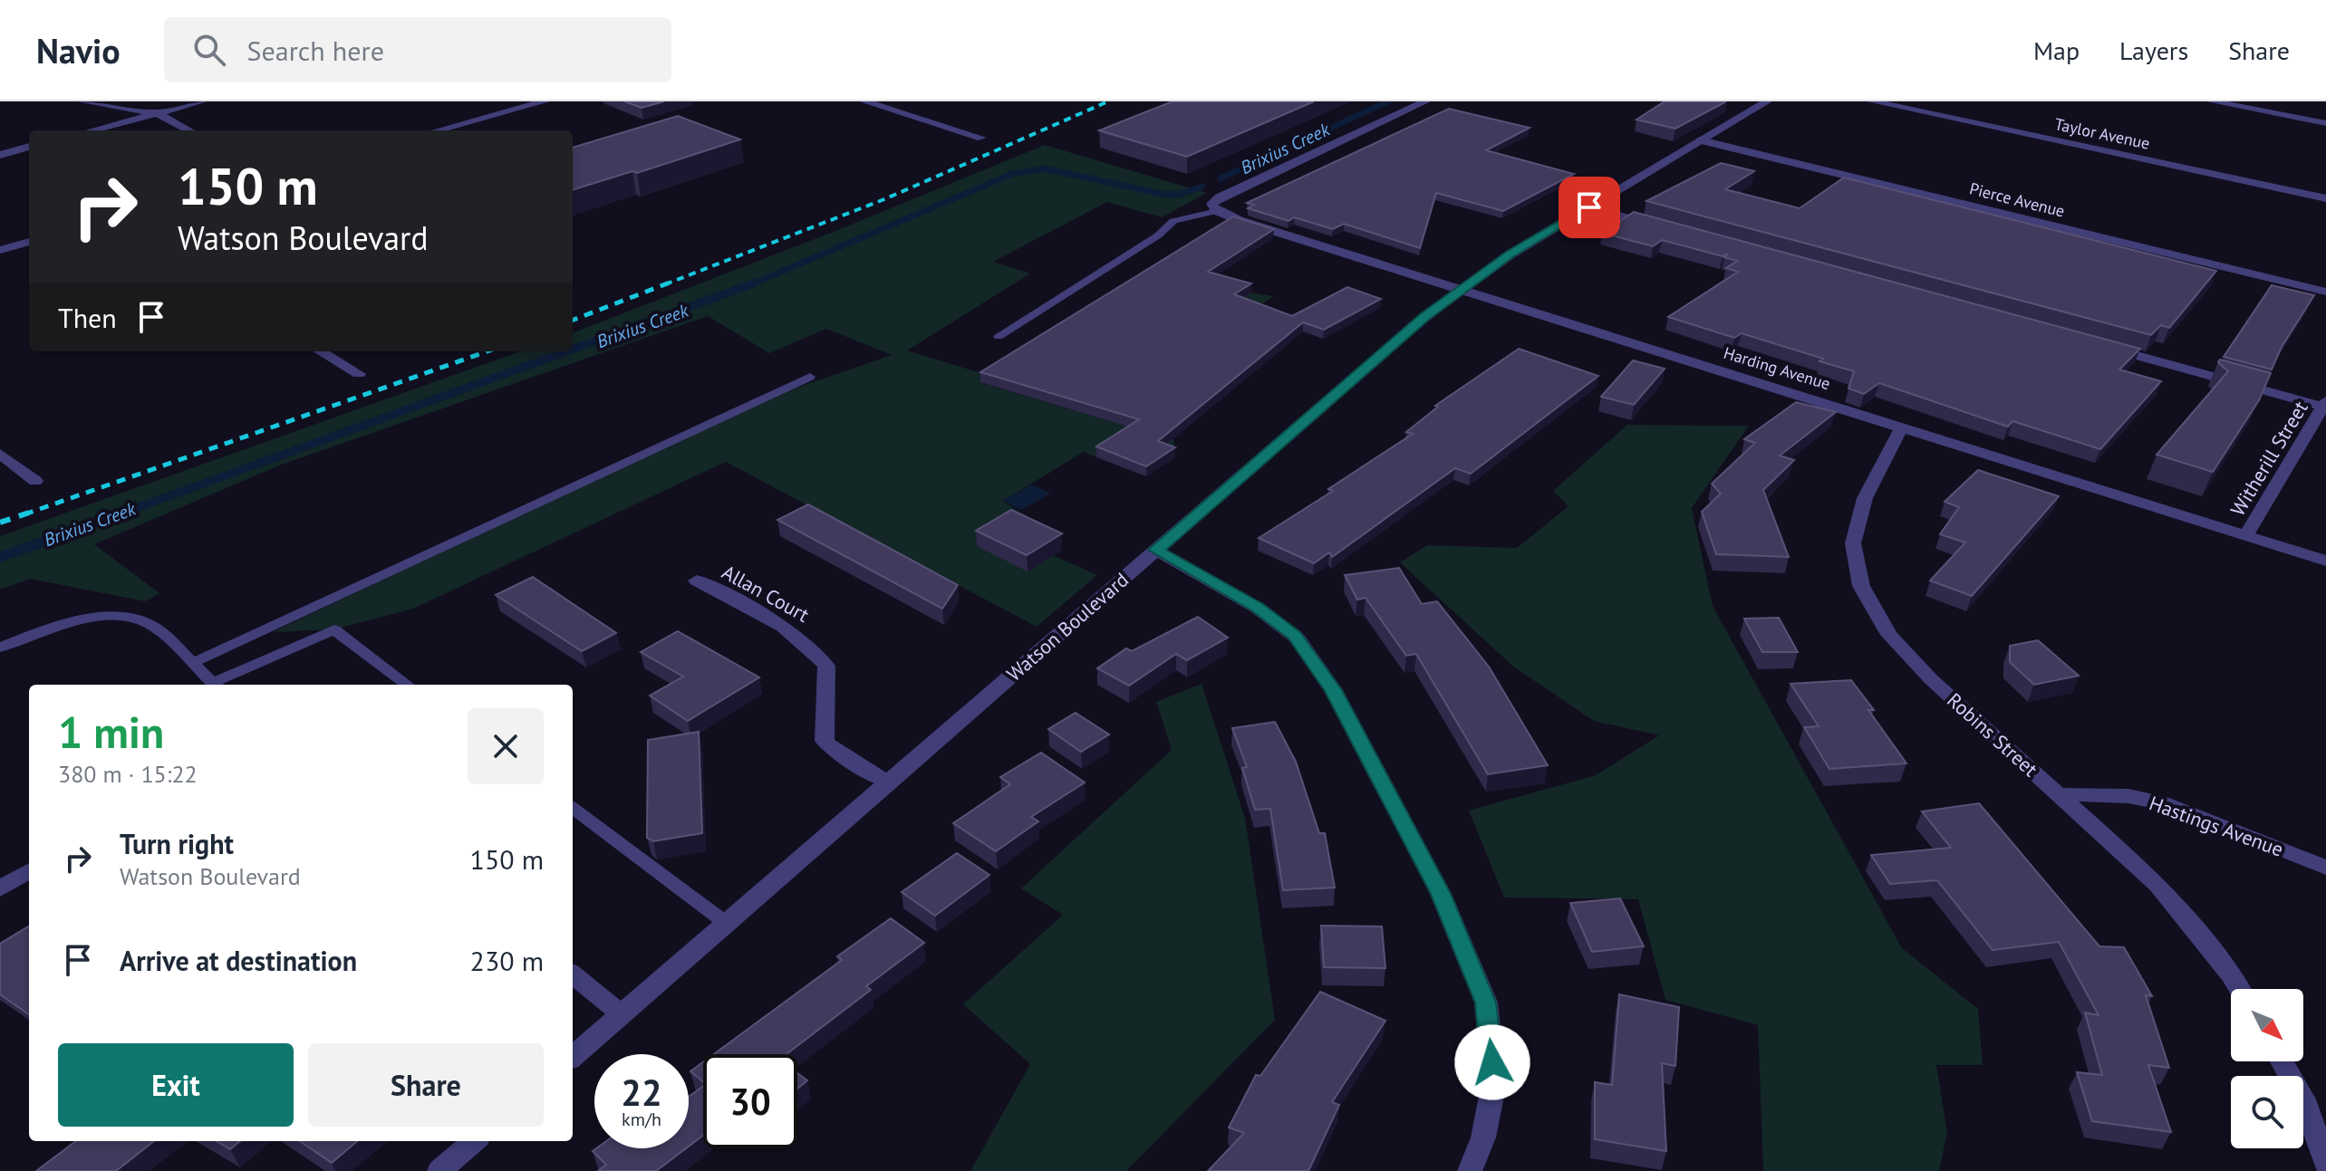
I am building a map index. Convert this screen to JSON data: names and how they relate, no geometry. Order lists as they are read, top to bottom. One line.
{"streets":{"street":["Taylor Avenue","Pierce Avenue","Harding Avenue","Witherill Street","Allan Court","Watson Boulevard","Robins Street","Hastings Avenue"]},"crossings":[["Pierce Avenue","Watson Boulevard"],["Harding Avenue","Witherill Street"],["Harding Avenue","Watson Boulevard"],["Harding Avenue","Robins Street"],["Allan Court","Watson Boulevard"],["Robins Street","Hastings Avenue"]],"water":["Brixius Creek"],"north":"bottom right","page":{"header":"Navio","search":"Search here","nav":["Map","Layers","Share"],"turn":["150 m","Watson Boulevard"],"then":"Then","heading":["1 min","380 m · 15:22"],"list":[{"name":"Turn right","note":"Watson Boulevard","value":"150 m"},{"name":"Arrive at destination","value":"230 m"}],"buttons":["Exit","Share"],"speed":"22 km/h","limit":"30"}}
